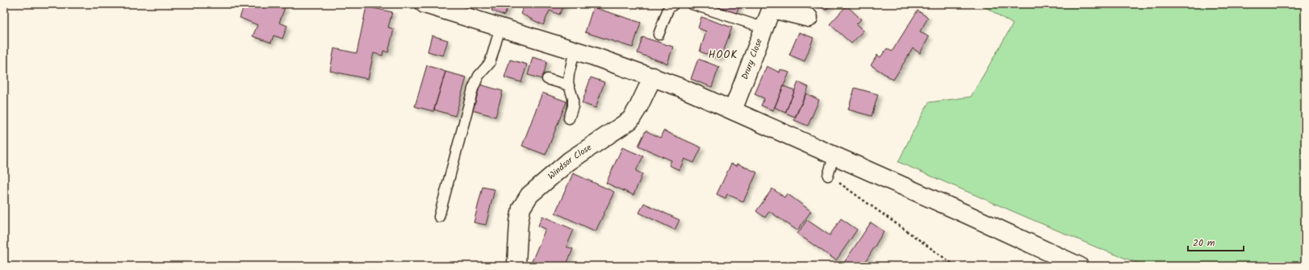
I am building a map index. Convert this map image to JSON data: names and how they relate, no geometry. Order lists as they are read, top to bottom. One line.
{"streets":{"street":["Drury Close","Windsor Close"]},"districts":["HOOK"],"scale_bar":"20 m"}
